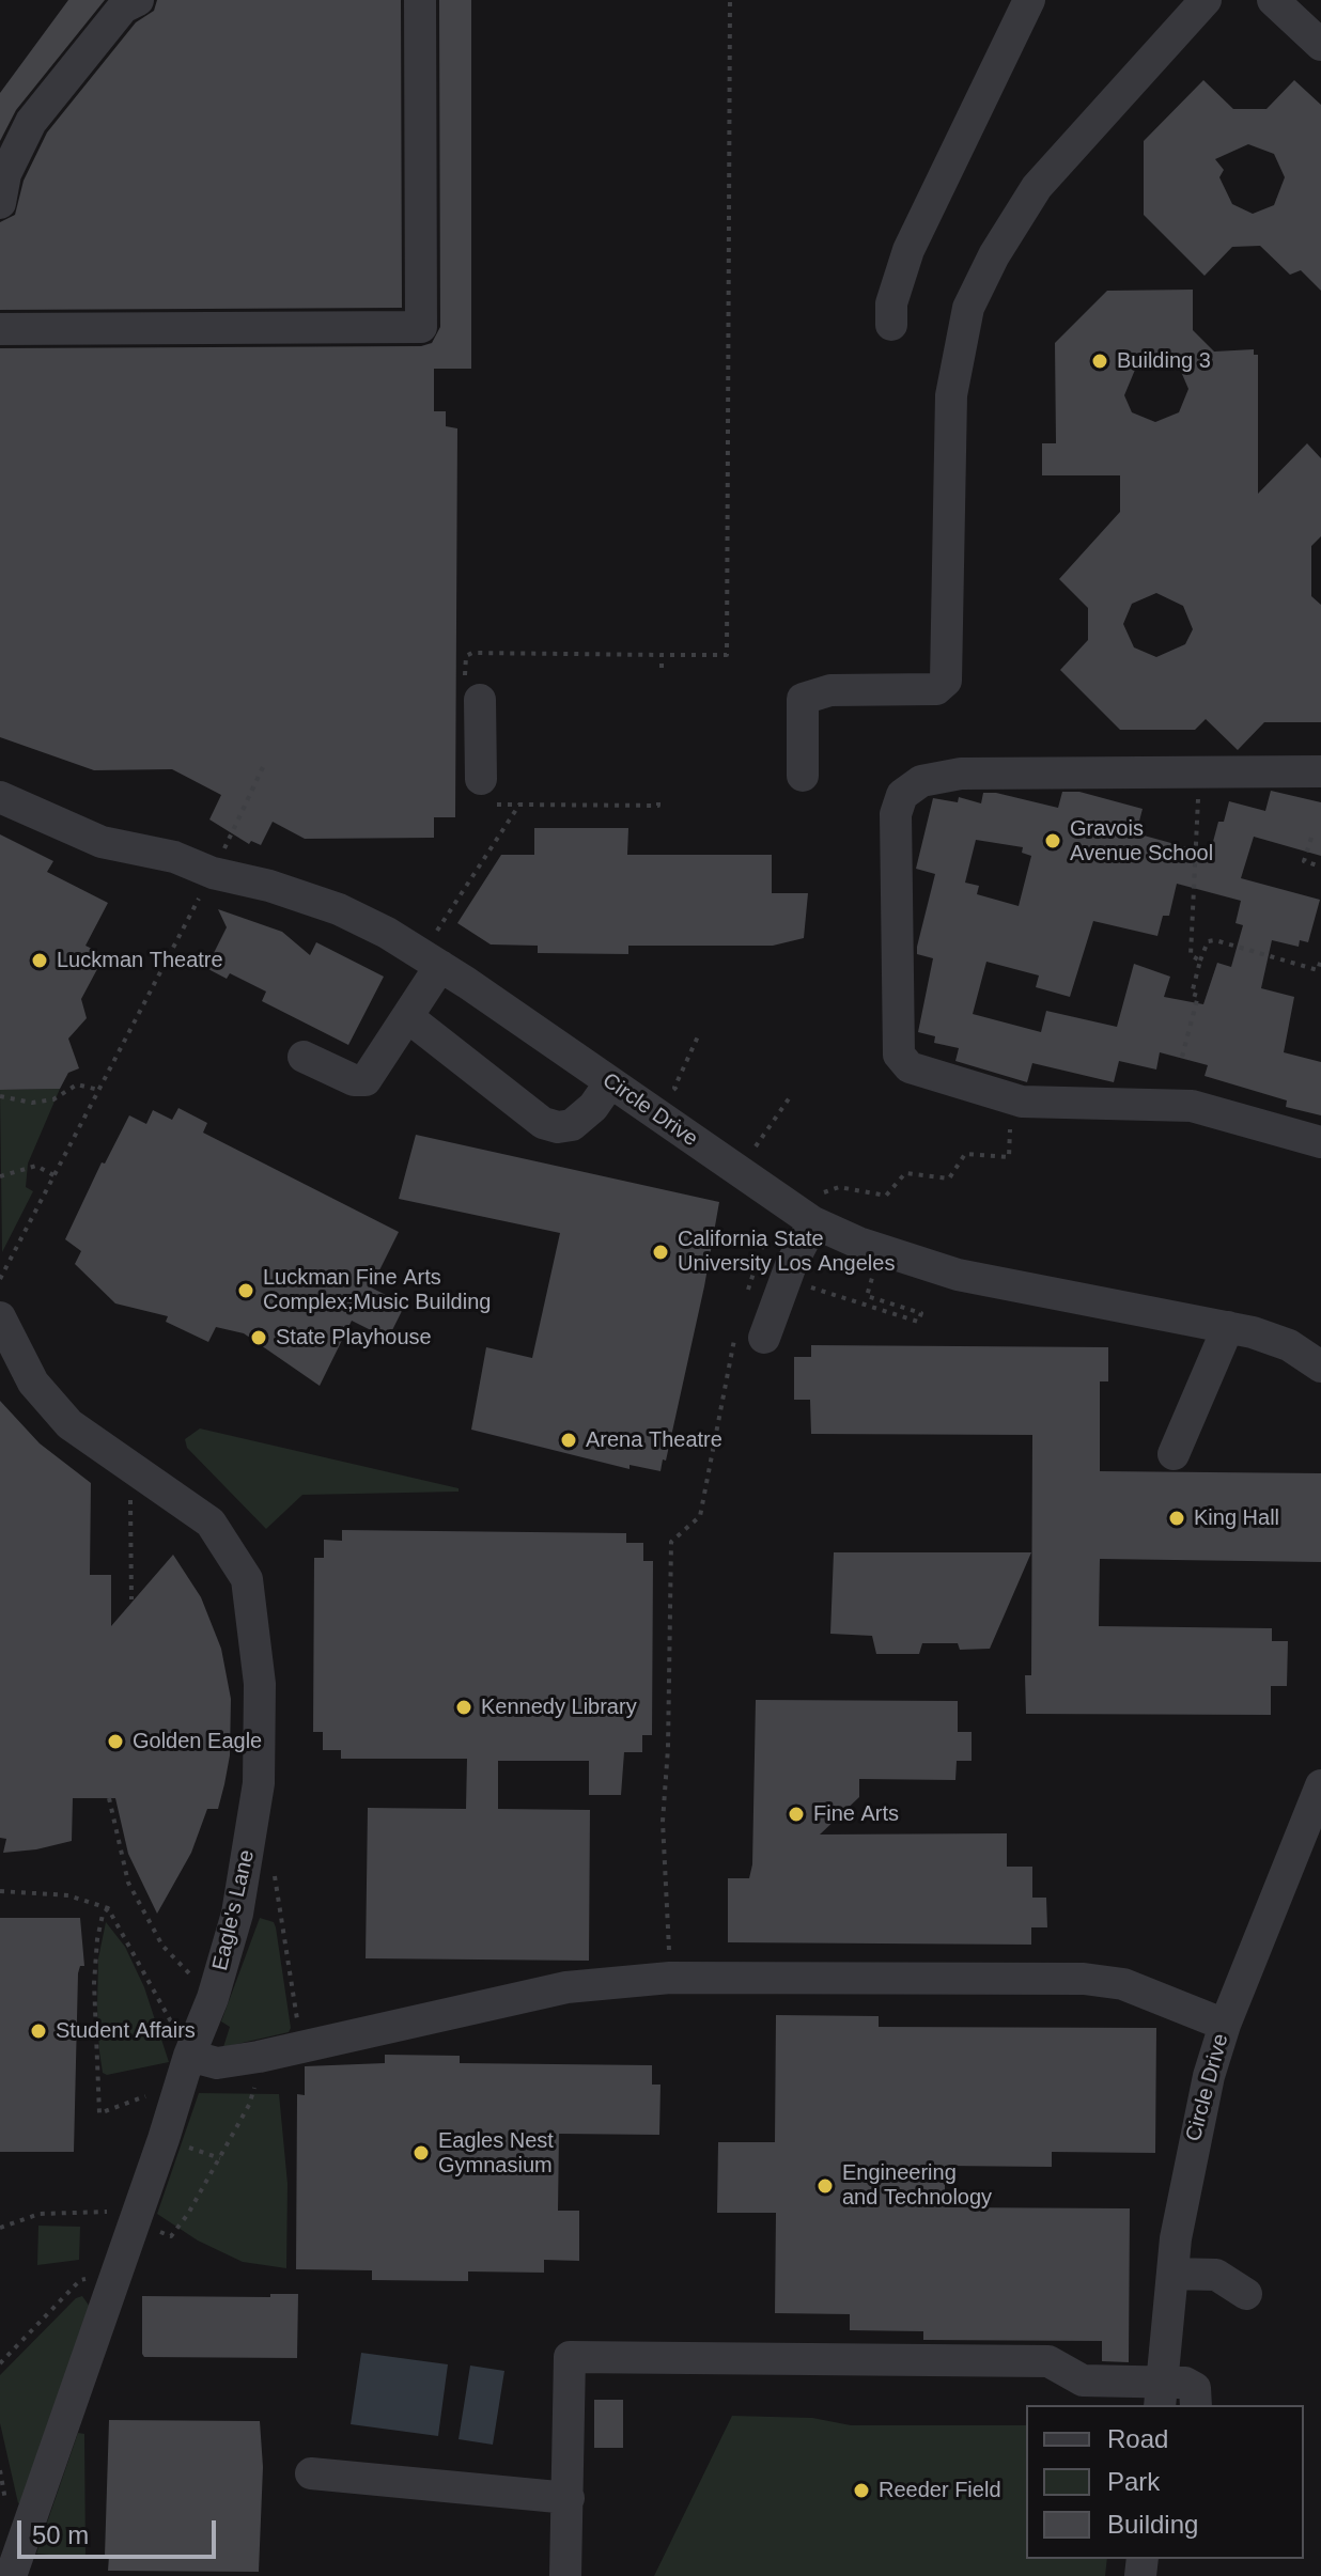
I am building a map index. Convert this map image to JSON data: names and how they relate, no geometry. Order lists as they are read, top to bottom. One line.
{"streets":{"street":["Circle Drive","Eagle's Lane"]},"places":["Building 3","Gravois Avenue School","Luckman Theatre","California State University Los Angeles","Luckman Fine Arts Complex;Music Building","State Playhouse","Arena Theatre","King Hall","Kennedy Library","Golden Eagle","Fine Arts","Student Affairs","Eagles Nest Gymnasium","Engineering and Technology","Reeder Field"],"legend":["Road","Park","Building"],"scale_bar":"50 m"}
